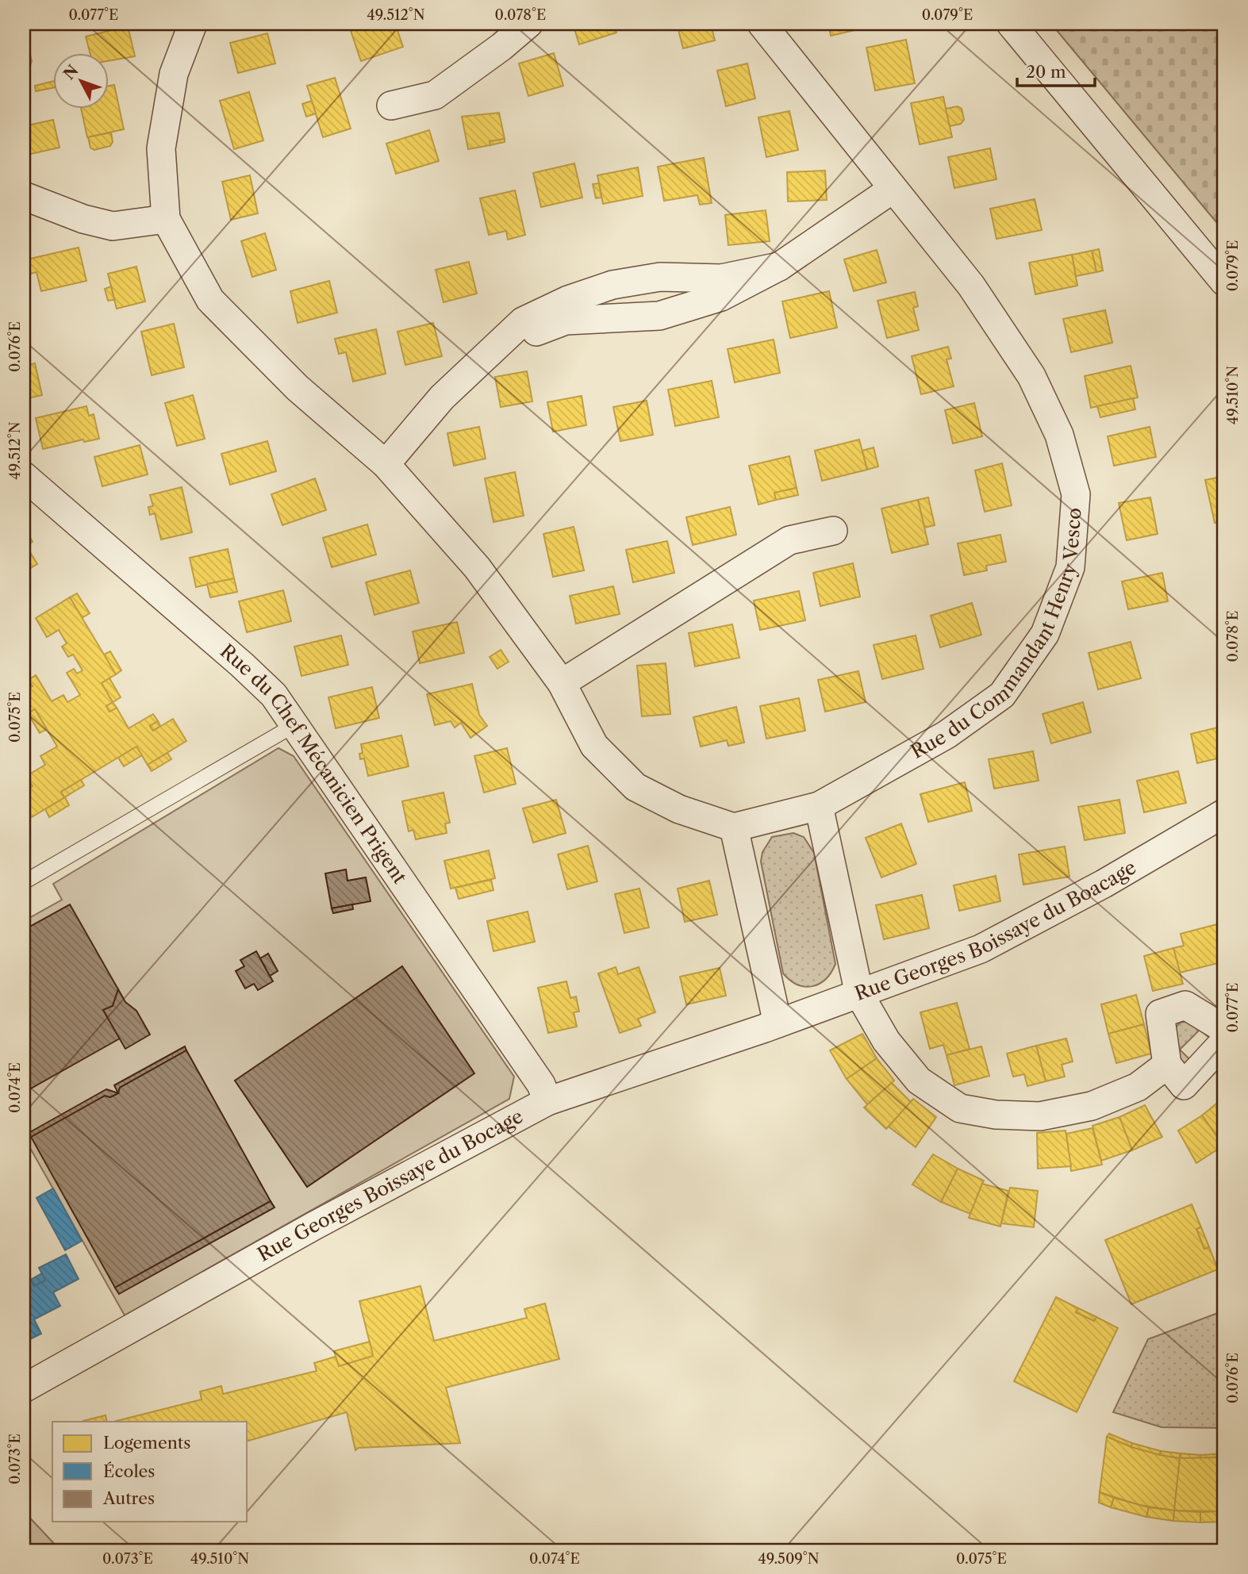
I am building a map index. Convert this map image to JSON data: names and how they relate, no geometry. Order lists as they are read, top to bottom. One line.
{"streets":{"street":["Rue du Commandant Henry Vesco","Rue du Chef Mécanicien Prigent","Rue Georges Boissaye du Boacage","Rue Georges Boissaye du Bocage"]},"crossings":[["Rue du Chef Mécanicien Prigent","Rue Georges Boissaye du Bocage"],["Rue Georges Boissaye du Boacage","Rue Georges Boissaye du Bocage"]],"legend":["Logements","Écoles","Autres"],"scale_bar":"20 m","north":"top left","coordinates":["0.077°E","49.512°N","0.078°E","0.079°E","0.076°E","49.510°N","0.075°E","0.074°E","0.073°E","49.509°N"]}
